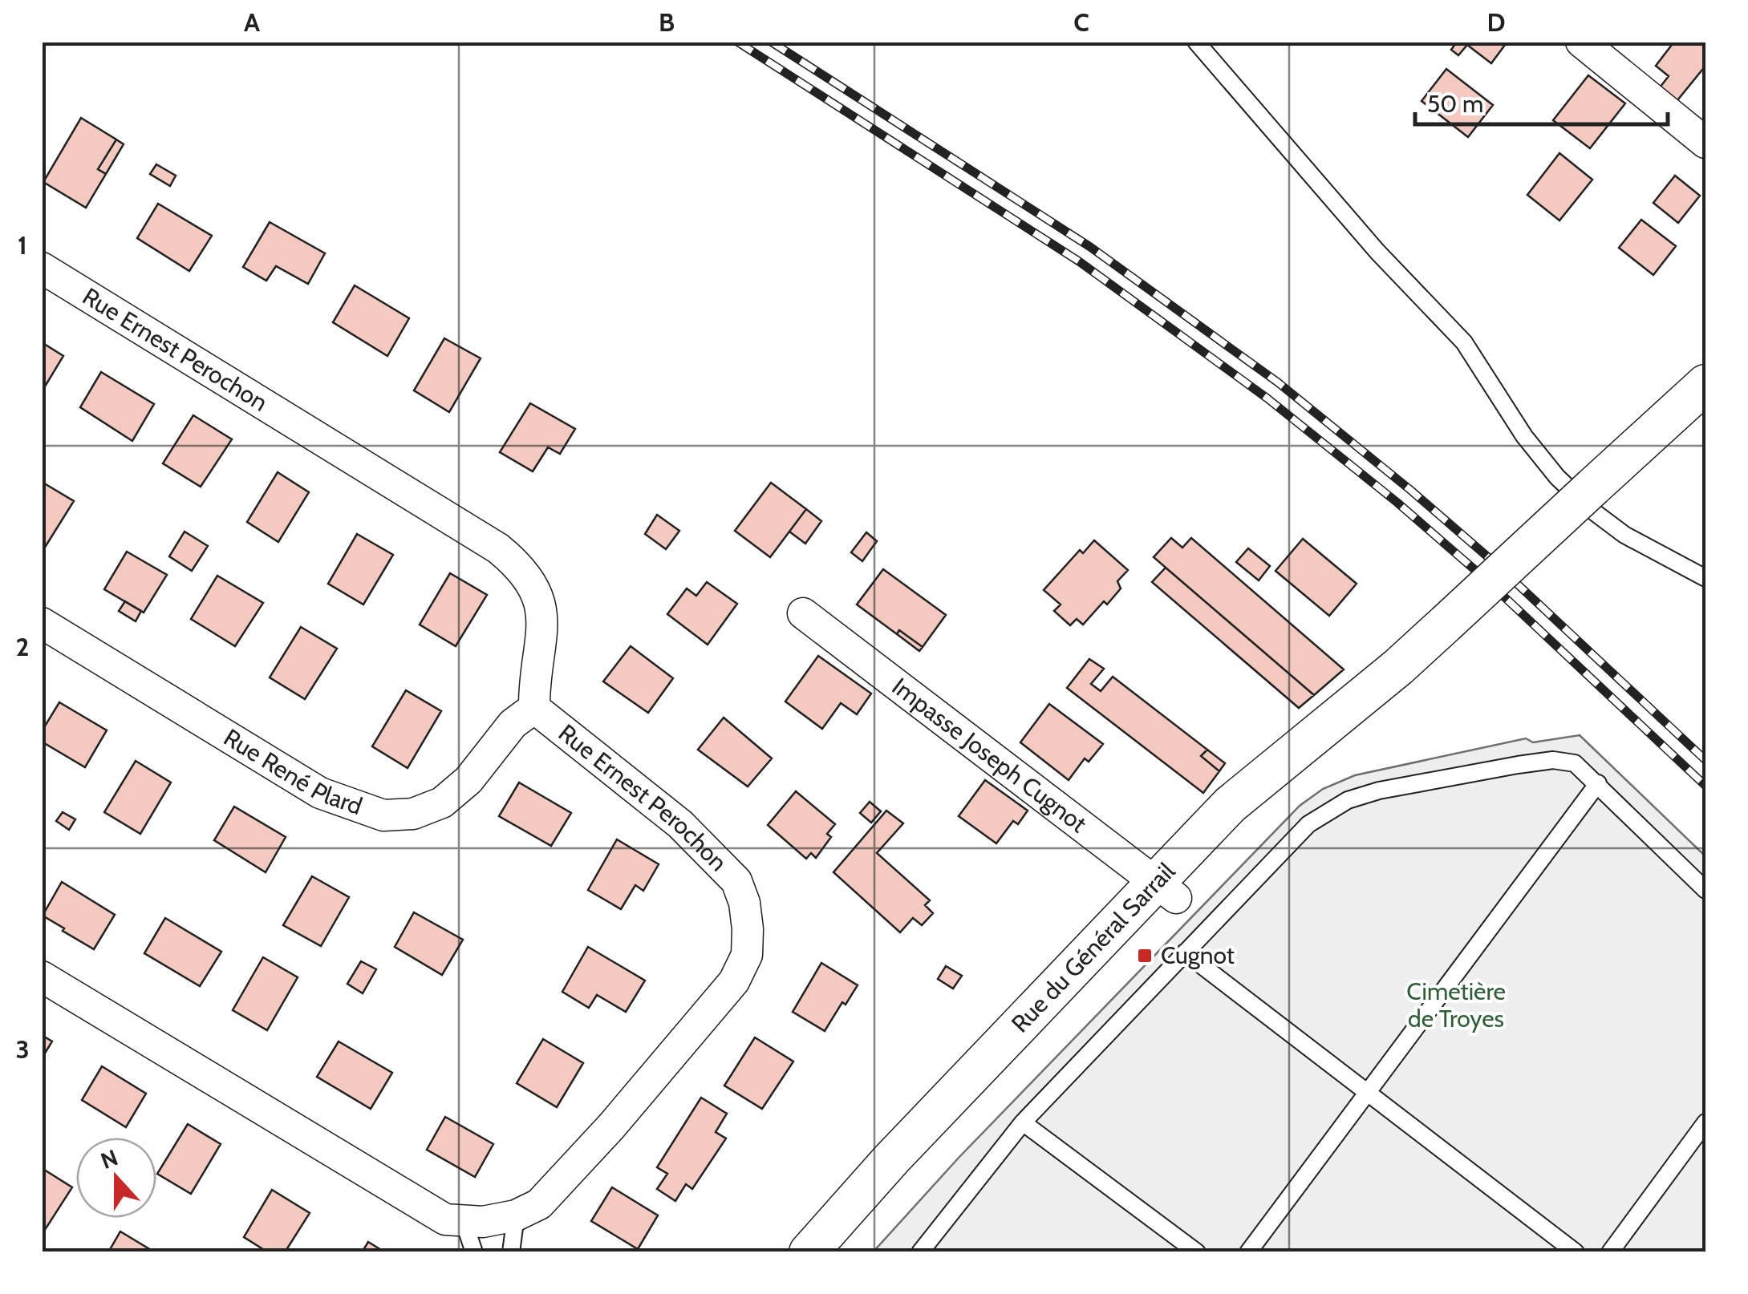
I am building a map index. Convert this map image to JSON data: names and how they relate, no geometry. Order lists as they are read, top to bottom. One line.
{"streets":{"street":["Rue Ernest Perochon","Impasse Joseph Cugnot","Rue René Plard","Rue du Général Sarrail"]},"crossings":[["Rue Ernest Perochon","Rue René Plard"],["Impasse Joseph Cugnot","Rue du Général Sarrail"]],"parks":["Cimetière de Troyes"],"places":{"transit":["Cugnot"]},"scale_bar":"50 m","north":"top","grid":{"columns":["A","B","C","D"],"rows":["1","2","3"]}}
